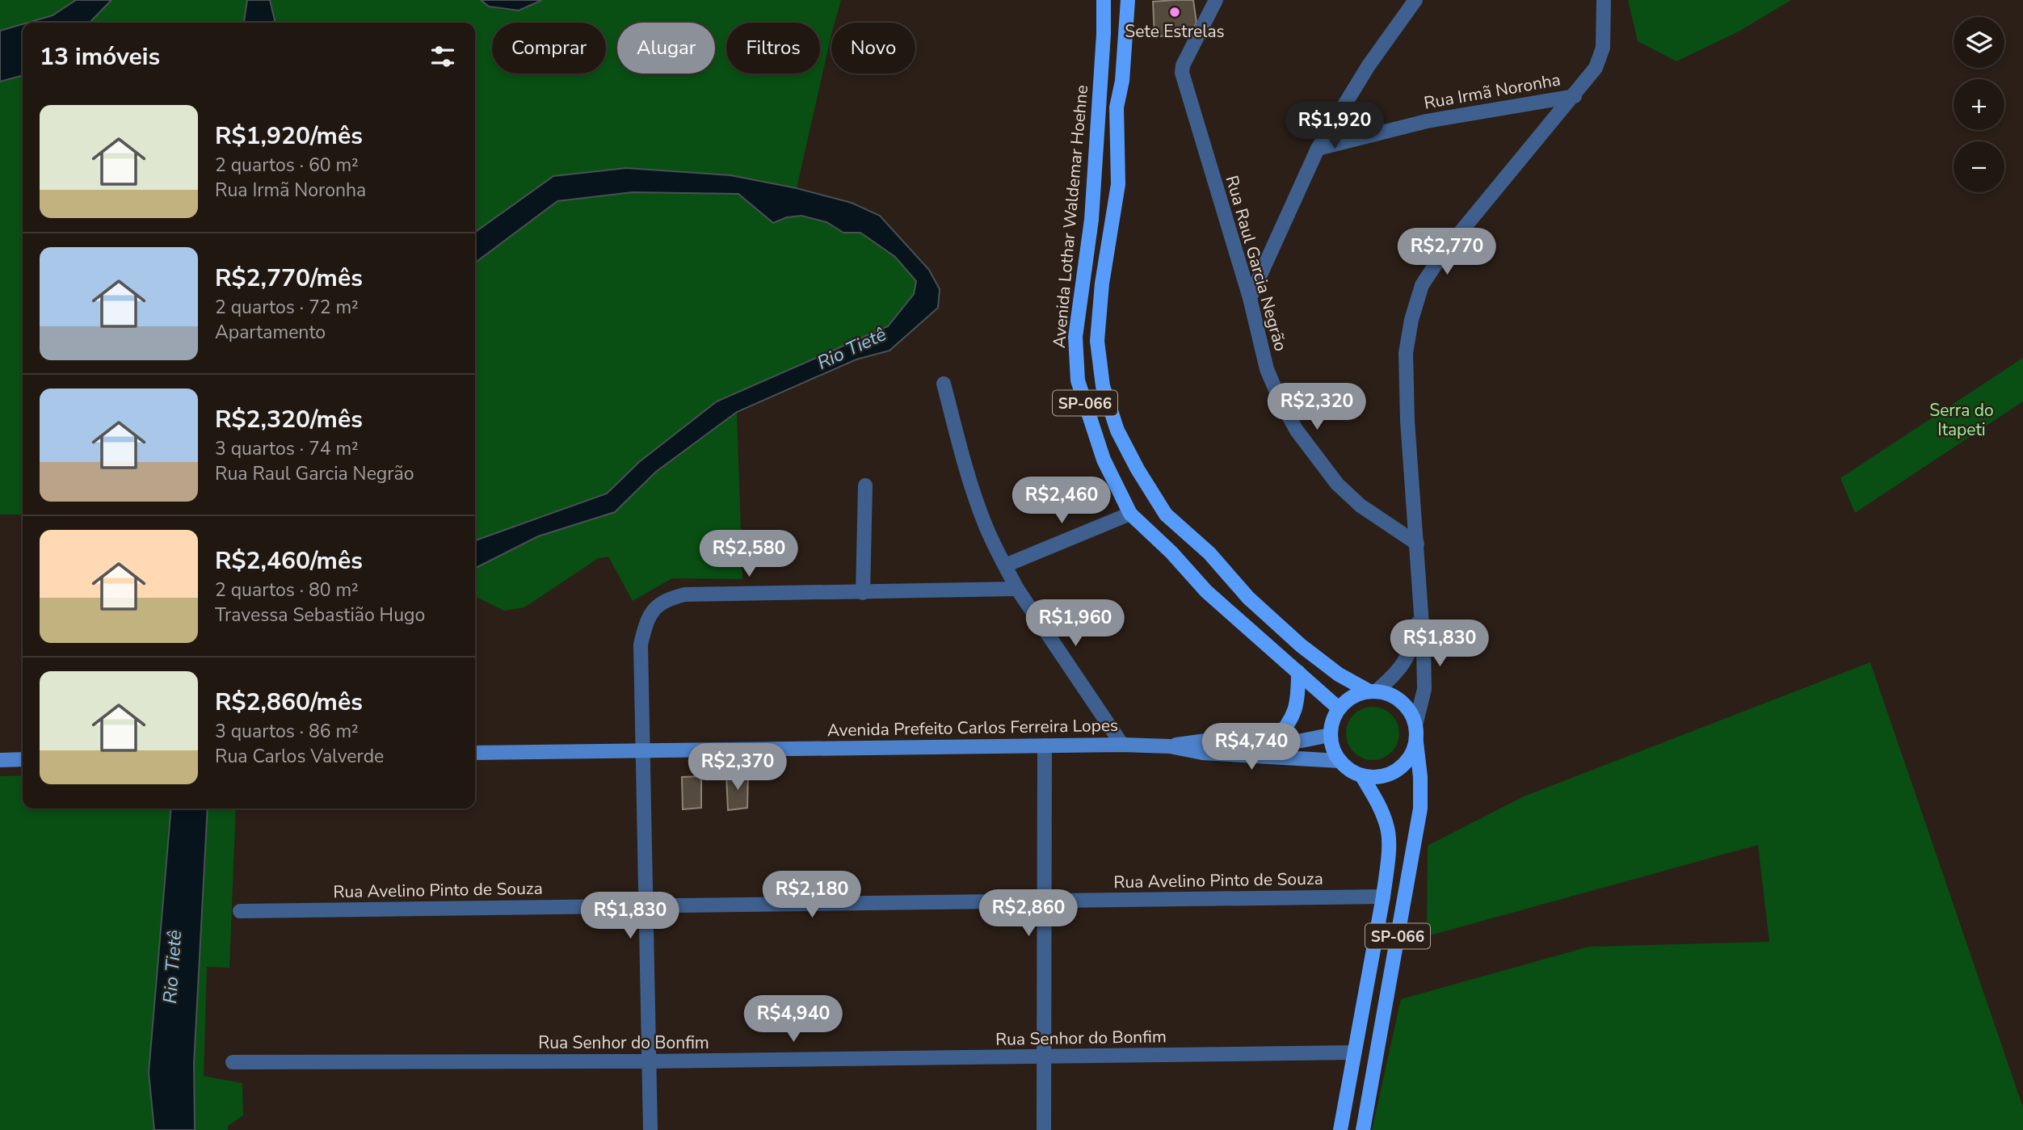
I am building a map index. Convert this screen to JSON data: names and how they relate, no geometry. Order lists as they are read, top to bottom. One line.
{"streets":{"main road":["Avenida Lothar Waldemar Hoehne","SP-066","Avenida Prefeito Carlos Ferreira Lopes"],"street":["Rua Irmã Noronha","Rua Raul Garcia Negrão","Rua Avelino Pinto de Souza","Rua Senhor do Bonfim"]},"crossings":[["Avenida Lothar Waldemar Hoehne","SP-066"],["Avenida Lothar Waldemar Hoehne","Avenida Prefeito Carlos Ferreira Lopes"],["SP-066","Avenida Prefeito Carlos Ferreira Lopes"],["SP-066","Rua Avelino Pinto de Souza"],["SP-066","Rua Senhor do Bonfim"]],"water":["Rio Tietê"],"parks":["Serra do Itapeti"],"places":["Sete Estrelas"],"page":{"map_buttons":["+","−"],"chip":["Comprar","Alugar","Filtros","Novo"],"heading":"13 imóveis","list":[{"name":"R$1,920/mês","note":"2 quartos · 60 m² · Rua Irmã Noronha"},{"name":"R$2,770/mês","note":"2 quartos · 72 m² · Apartamento"},{"name":"R$2,320/mês","note":"3 quartos · 74 m² · Rua Raul Garcia Negrão"},{"name":"R$2,460/mês","note":"2 quartos · 80 m² · Travessa Sebastião Hugo"},{"name":"R$2,860/mês","note":"3 quartos · 86 m² · Rua Carlos Valverde"}],"price":["R$1,920","R$2,770","R$2,320","R$2,460","R$2,580","R$1,960","R$1,830","R$4,740","R$2,370","R$2,180","R$2,860","R$1,830","R$4,940"]}}
